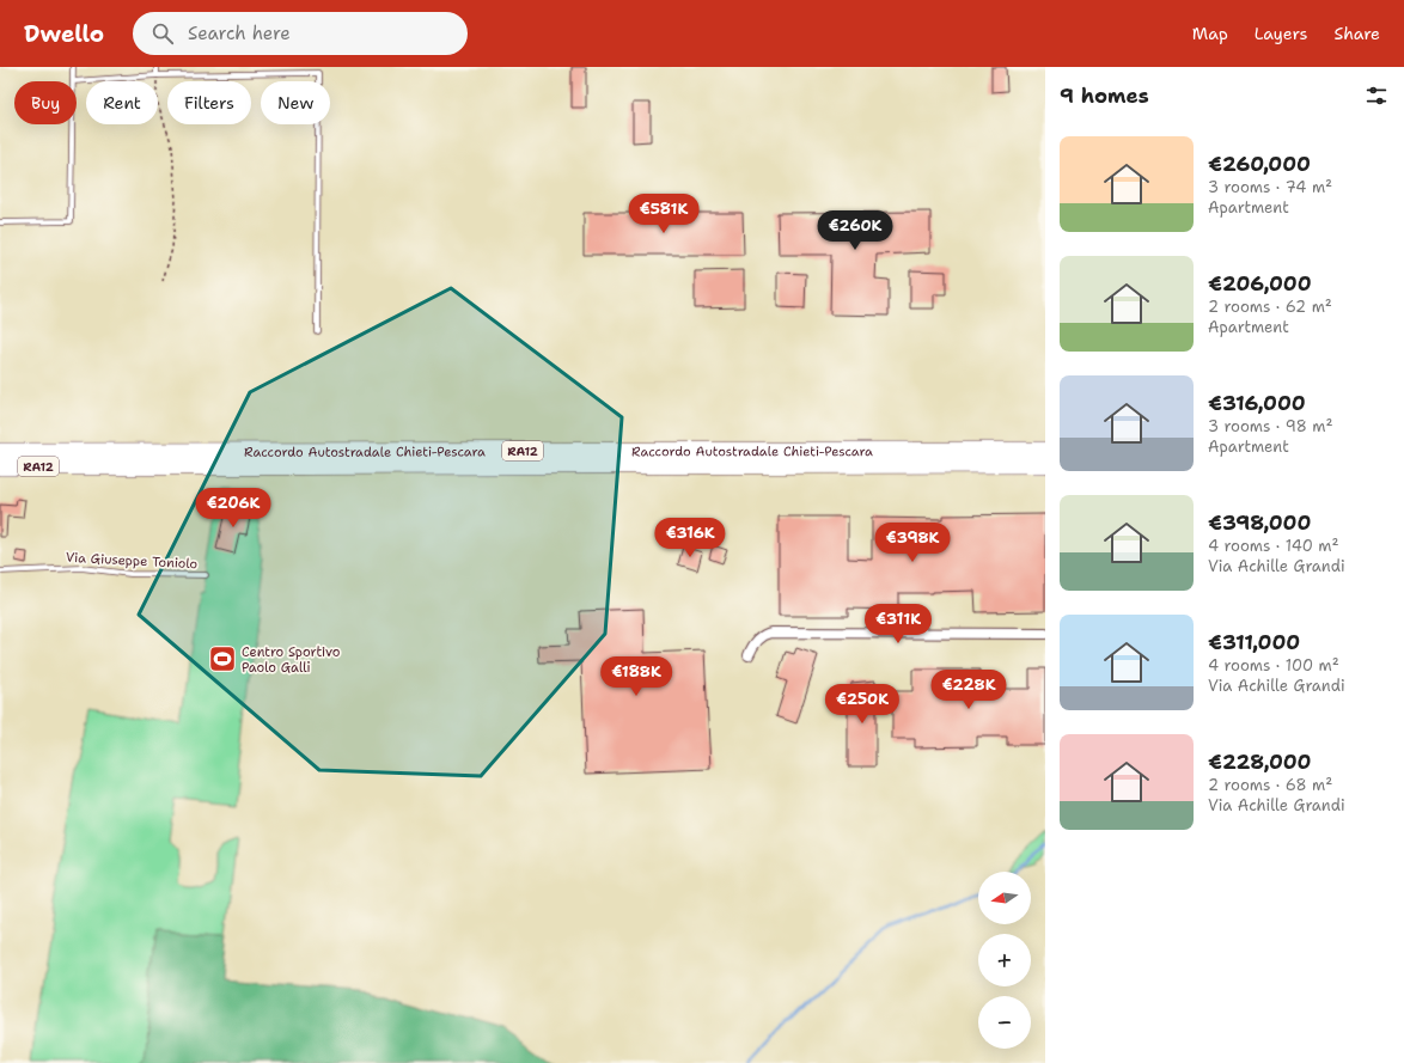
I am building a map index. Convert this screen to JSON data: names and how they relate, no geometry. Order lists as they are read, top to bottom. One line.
{"streets":{"highway":["RA12","Raccordo Autostradale Chieti-Pescara"],"lane":["Via Giuseppe Toniolo"]},"places":{"sports":["Centro Sportivo Paolo Galli"]},"north":"left","page":{"header":"Dwello","search":"Search here","nav":["Map","Layers","Share"],"heading":"9 homes","chip":["Buy","Rent","Filters","New"],"list":[{"name":"€260,000","note":"3 rooms · 74 m² · Apartment"},{"name":"€206,000","note":"2 rooms · 62 m² · Apartment"},{"name":"€316,000","note":"3 rooms · 98 m² · Apartment"},{"name":"€398,000","note":"4 rooms · 140 m² · Via Achille Grandi"},{"name":"€311,000","note":"4 rooms · 100 m² · Via Achille Grandi"},{"name":"€228,000","note":"2 rooms · 68 m² · Via Achille Grandi"}],"price":["€581K","€260K","€206K","€316K","€398K","€311K","€188K","€228K","€250K"],"map_buttons":["+","−"]}}
